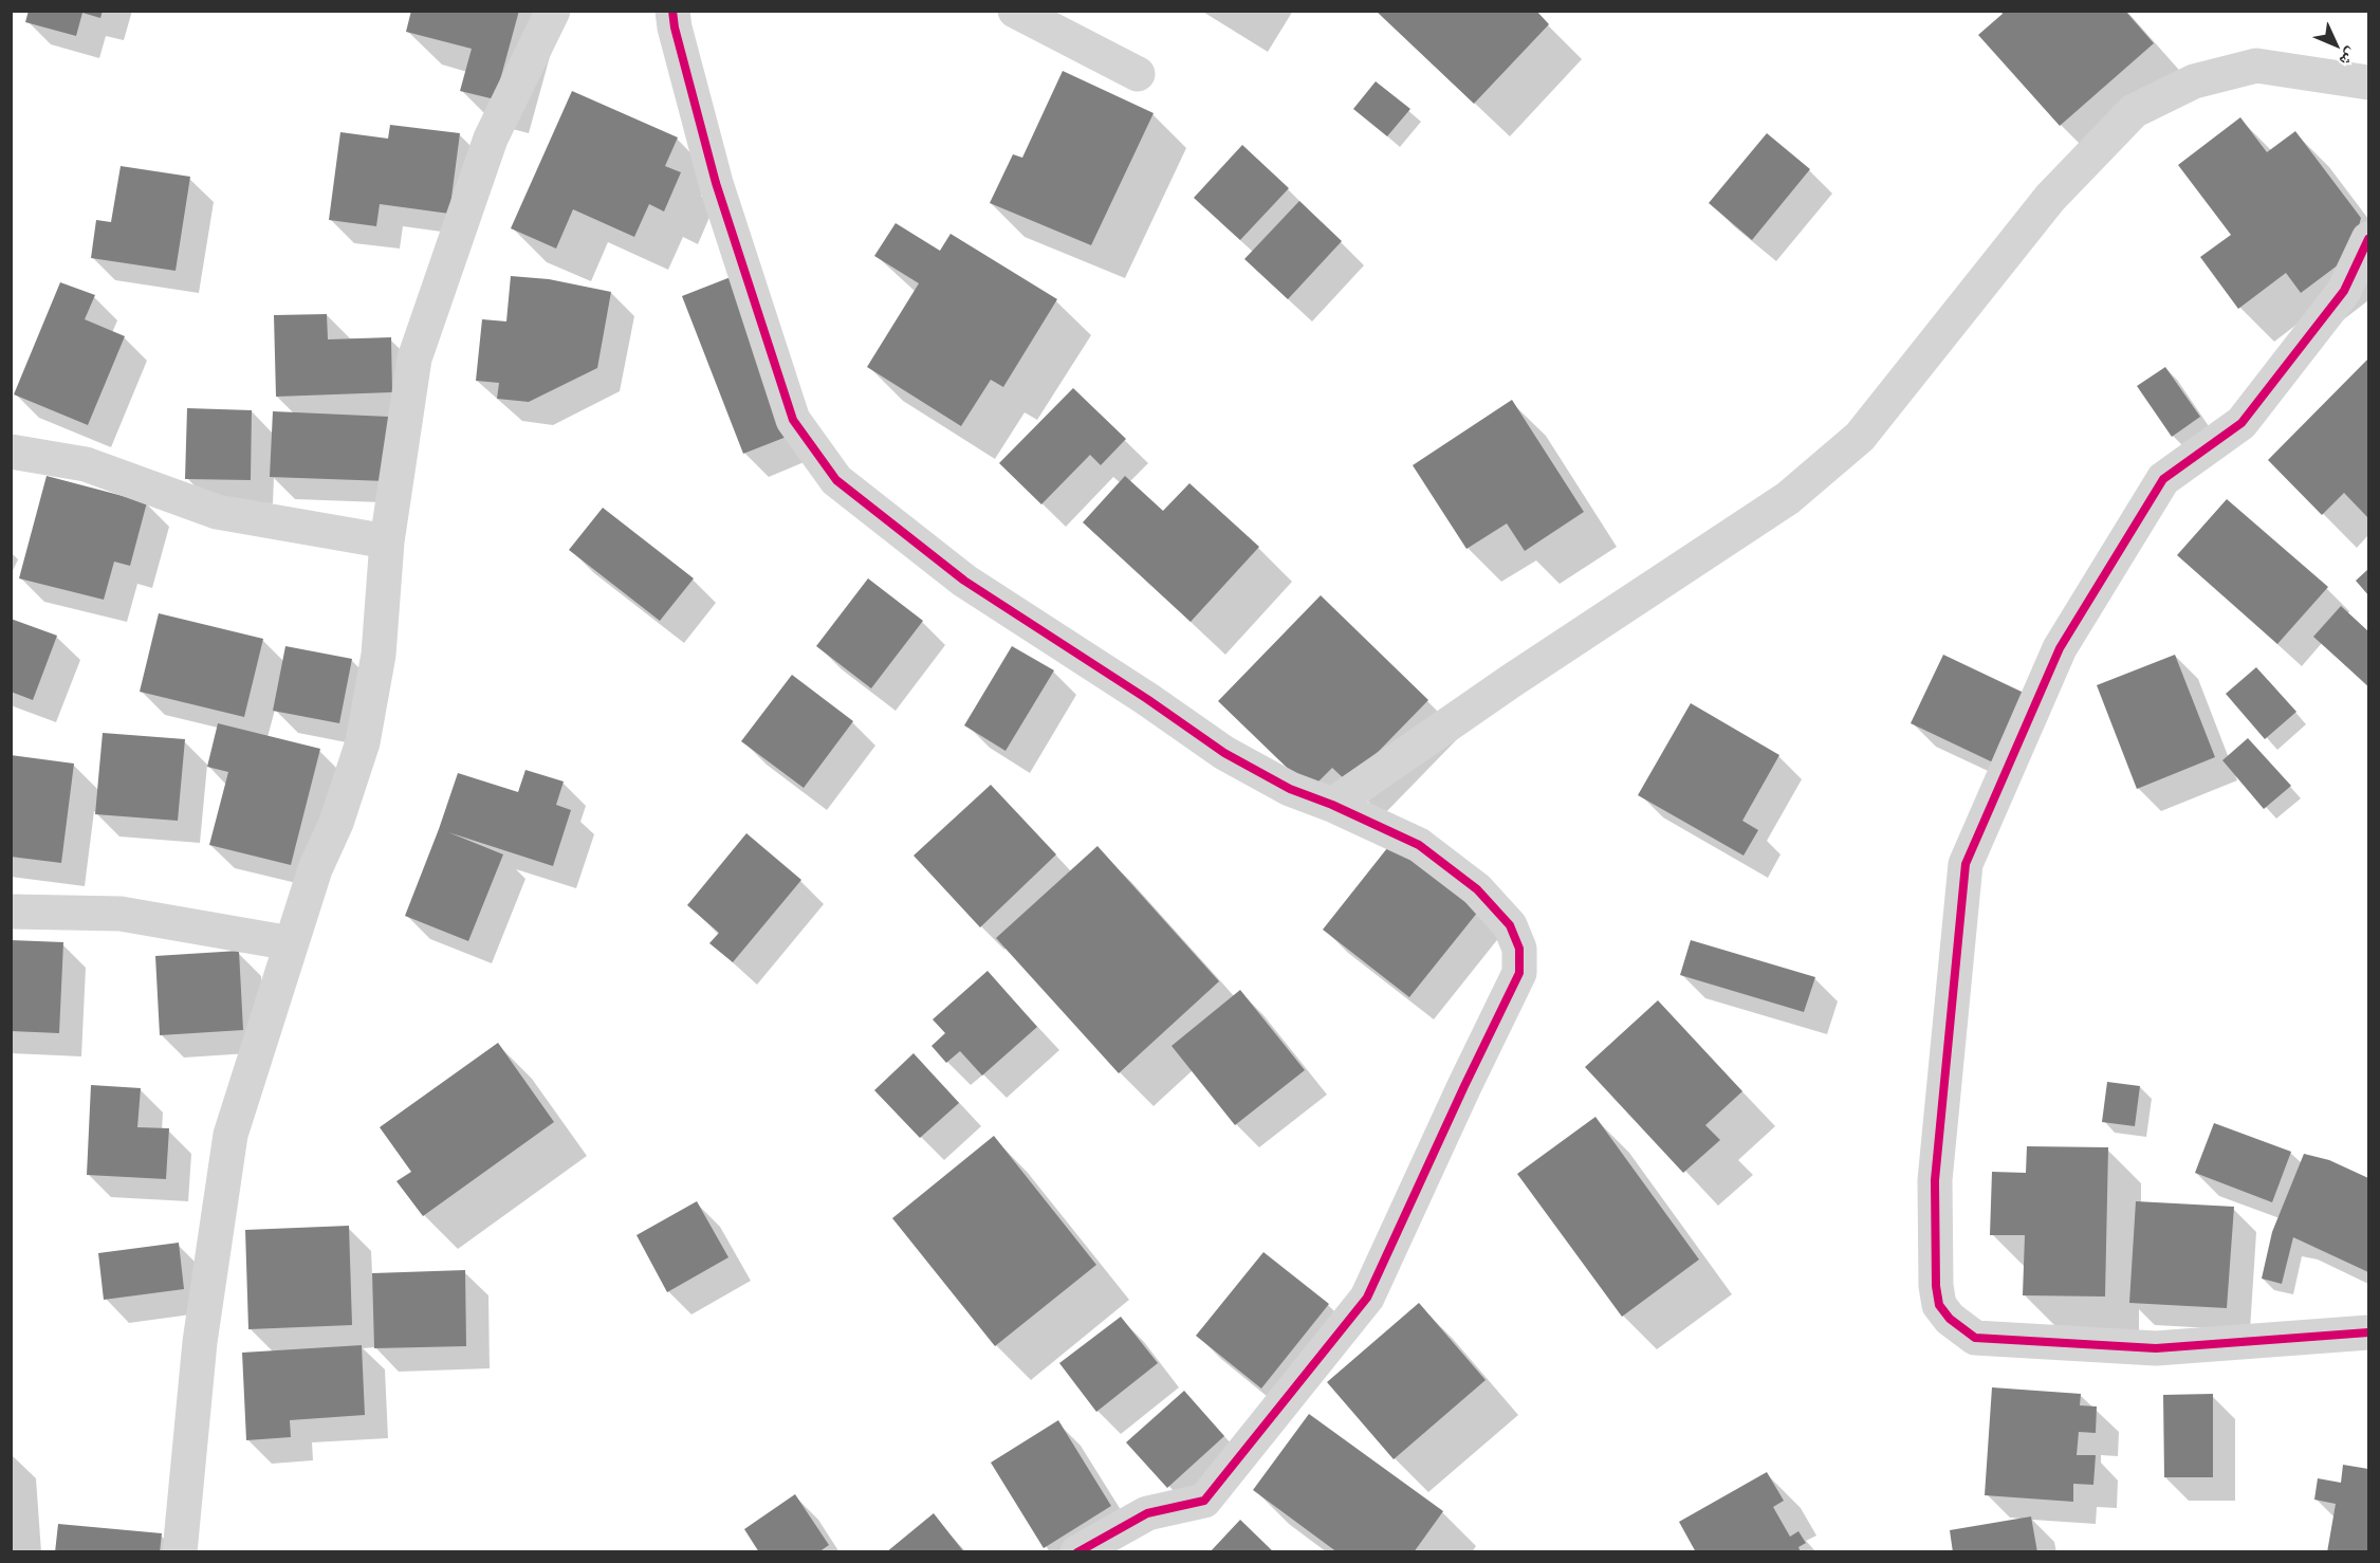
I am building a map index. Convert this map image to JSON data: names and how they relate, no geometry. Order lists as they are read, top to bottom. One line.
{"north":"bottom right"}
